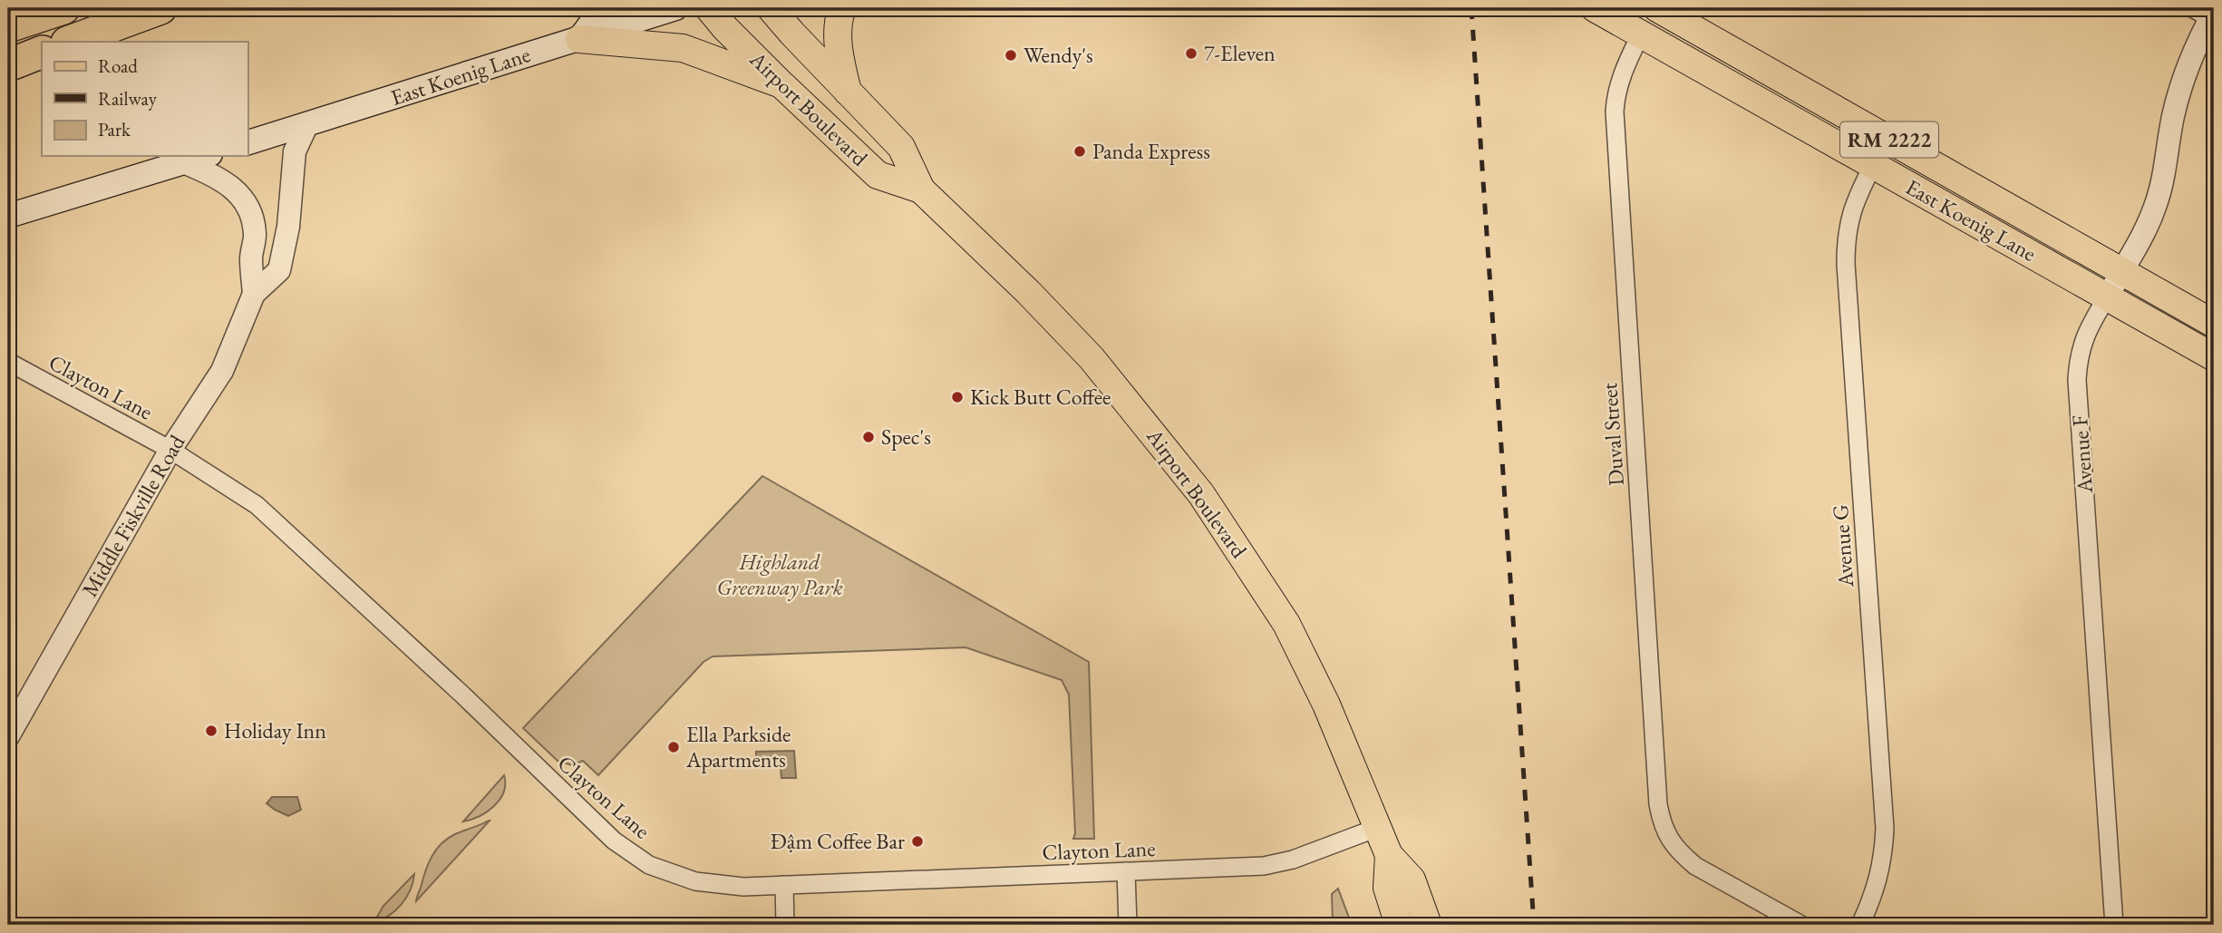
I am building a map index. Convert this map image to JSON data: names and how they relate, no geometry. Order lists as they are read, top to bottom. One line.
{"streets":{"main road":["East Koenig Lane","Airport Boulevard","RM 2222"],"street":["Clayton Lane","Duval Street","Avenue F","Middle Fiskville Road","Avenue G"]},"crossings":[["East Koenig Lane","Duval Street"],["East Koenig Lane","Avenue F"],["East Koenig Lane","Middle Fiskville Road"],["East Koenig Lane","Avenue G"],["Airport Boulevard","Clayton Lane"],["Clayton Lane","Middle Fiskville Road"]],"parks":["Highland Greenway Park"],"places":["7-Eleven","Wendy's","Panda Express","Kick Butt Coffee","Spec's","Holiday Inn","Ella Parkside Apartments","Đậm Coffee Bar"],"legend":["Road","Railway","Park"]}
